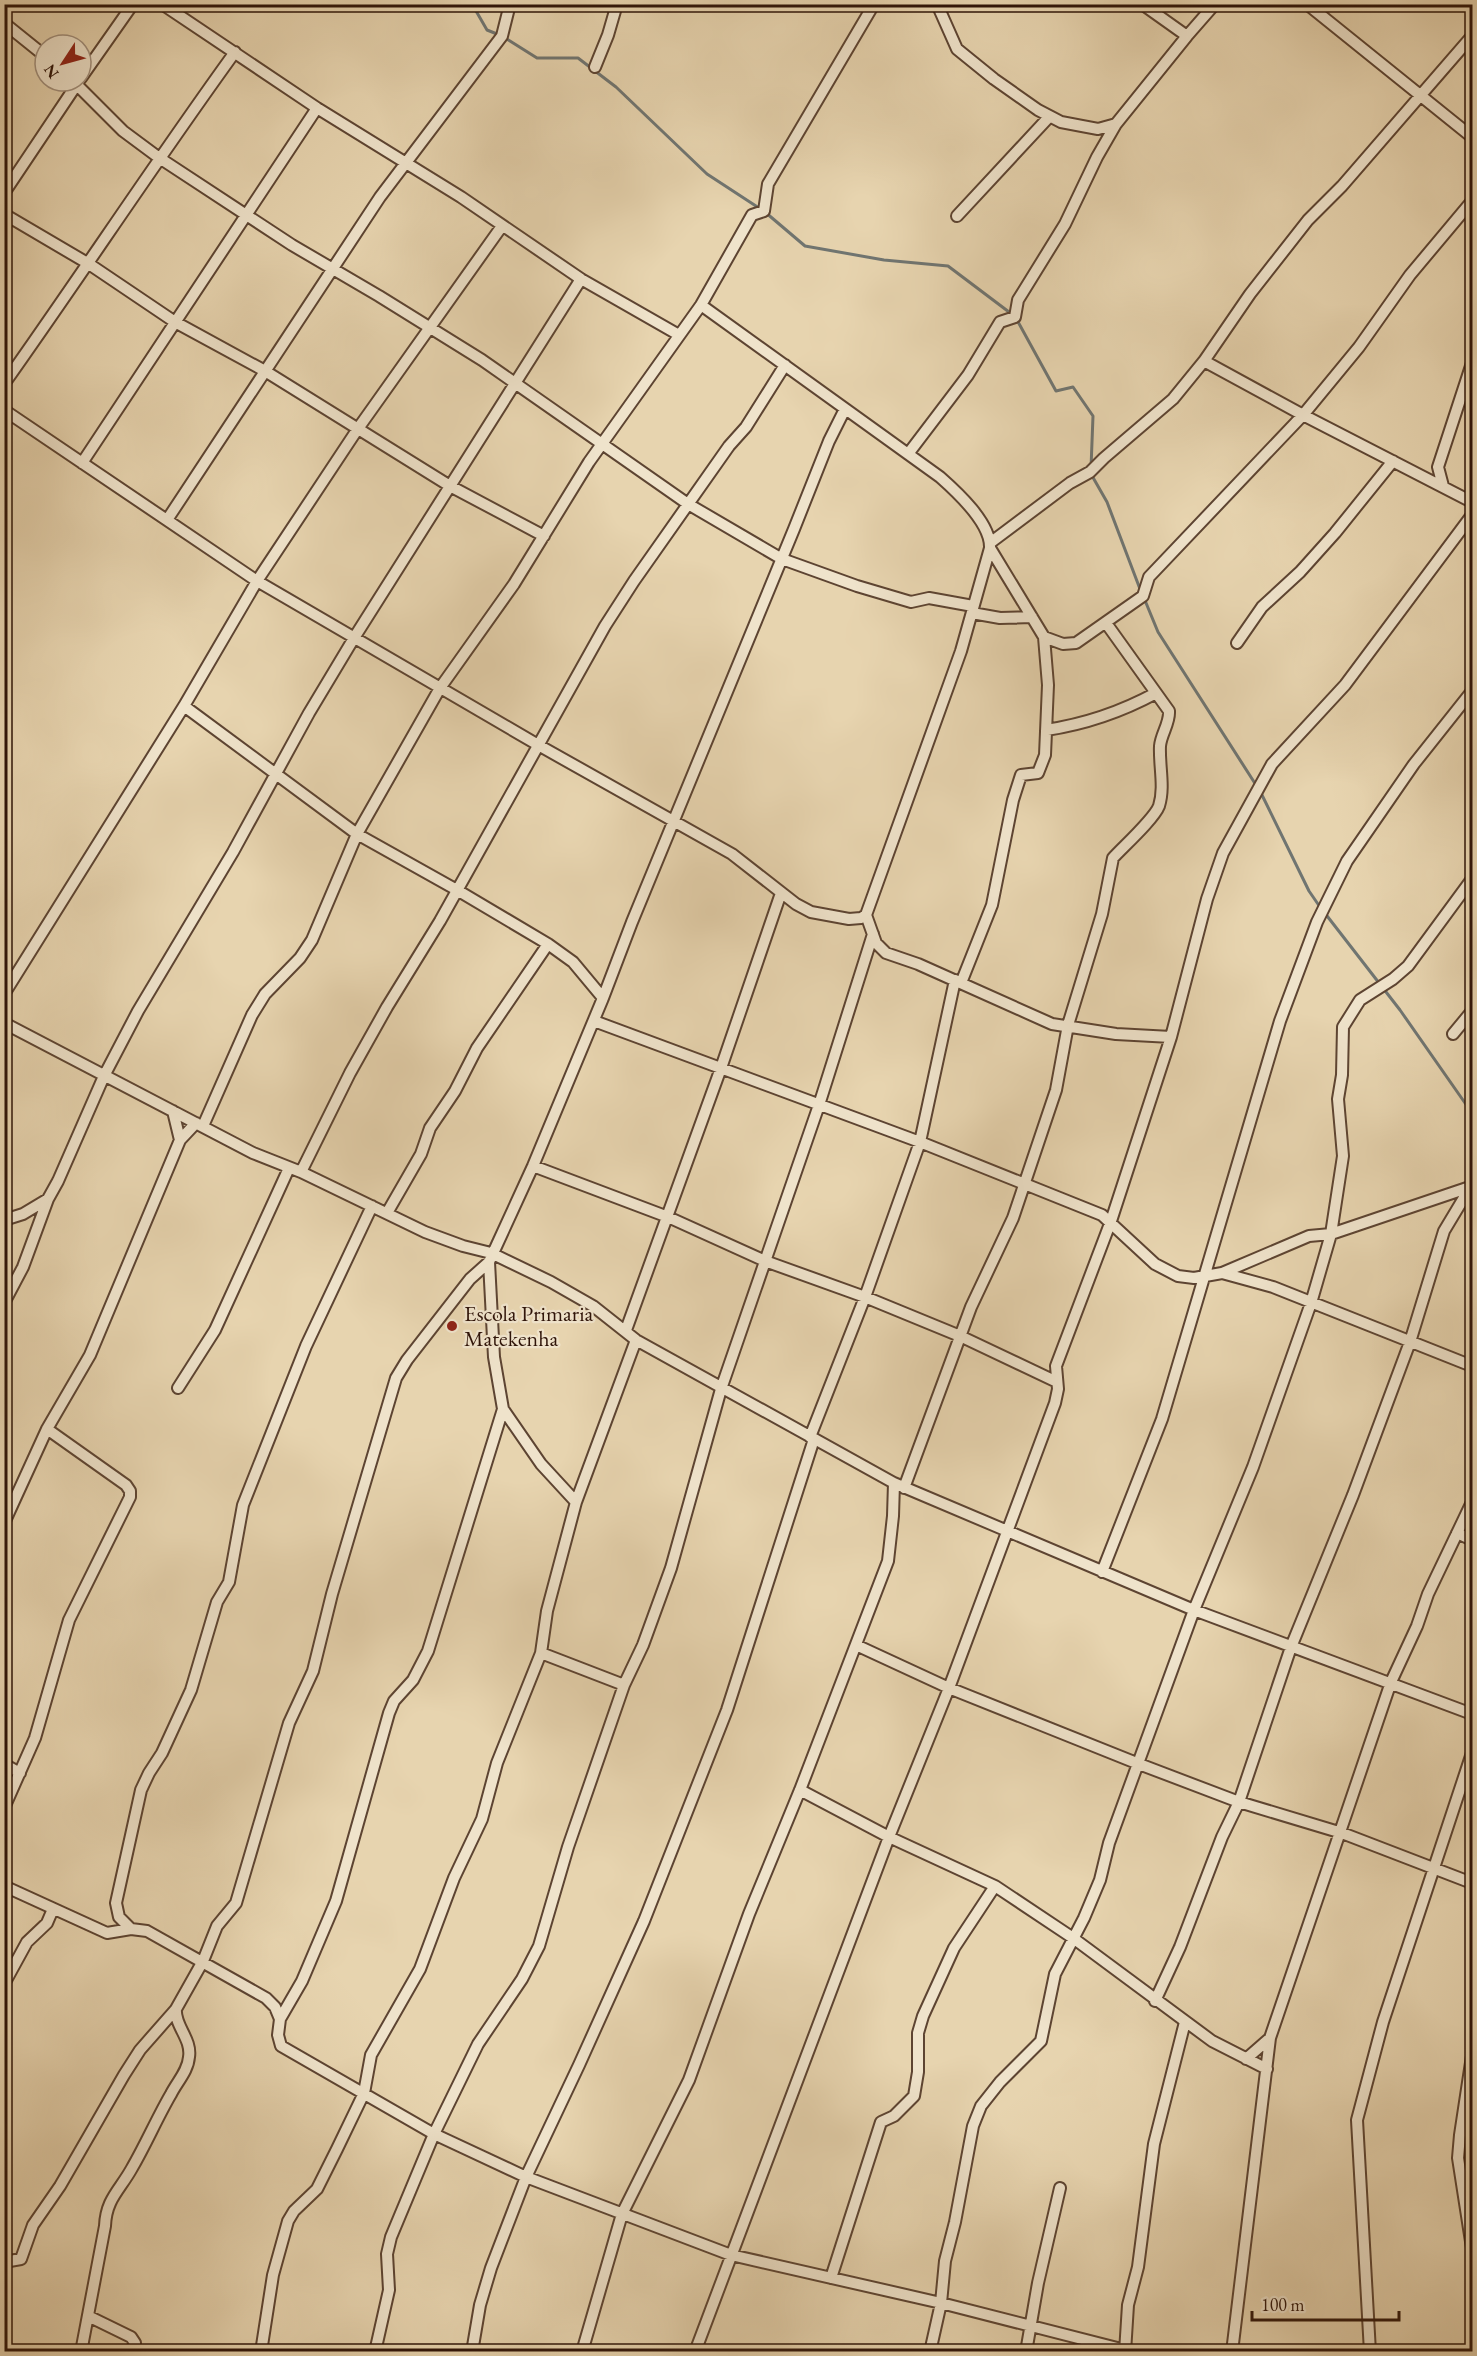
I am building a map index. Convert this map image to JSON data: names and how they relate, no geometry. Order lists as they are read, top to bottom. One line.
{"places":["Escola Primaria Matekenha"],"scale_bar":"100 m","north":"bottom left"}
